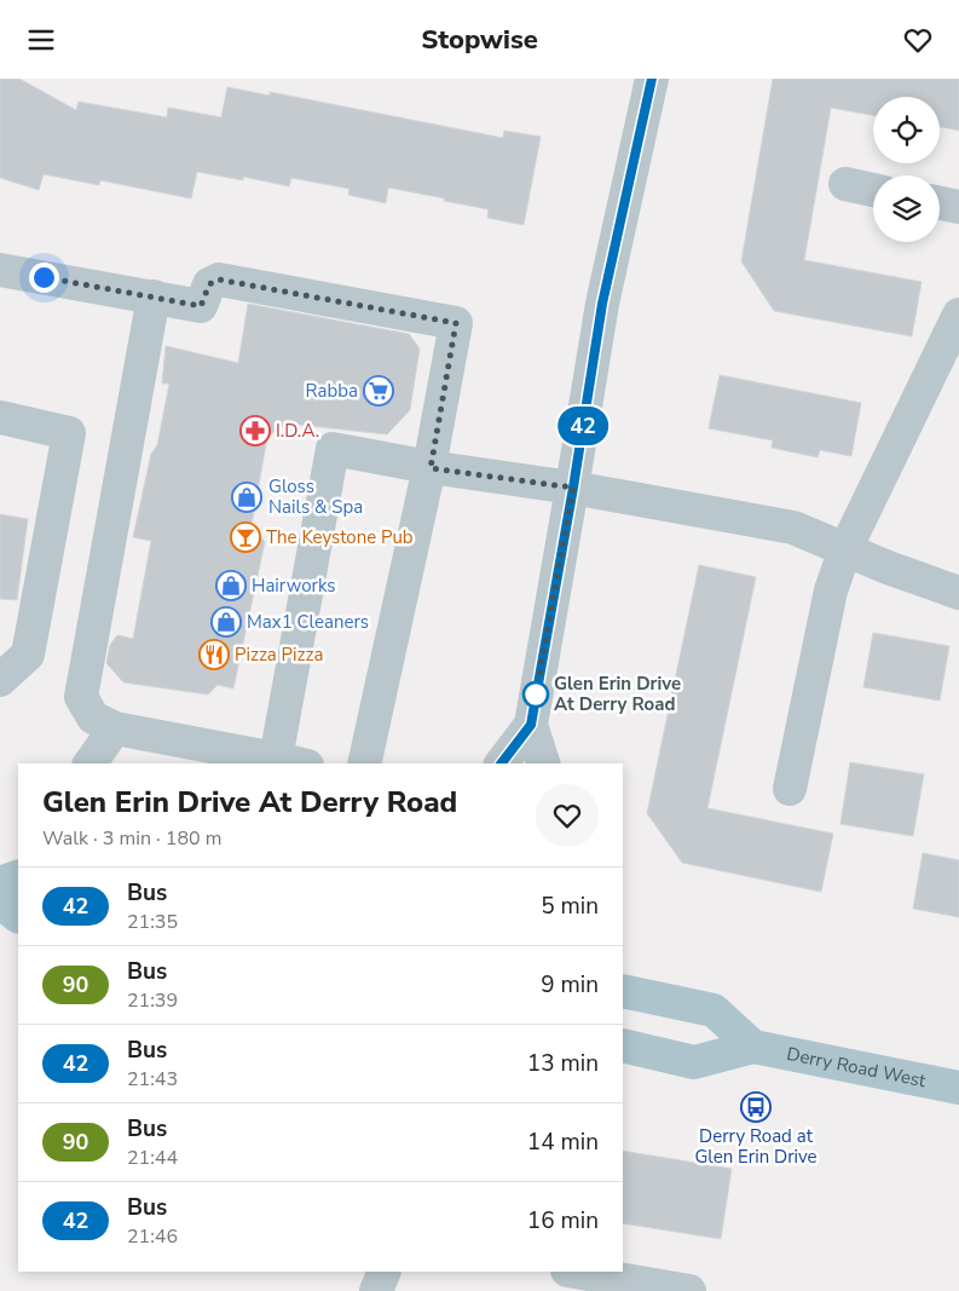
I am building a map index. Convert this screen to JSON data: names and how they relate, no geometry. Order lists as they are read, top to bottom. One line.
{"streets":{"main road":["Derry Road West"]},"places":{"supermarket":["Rabba"],"pharmacy":["I.D.A."],"shop":["Gloss Nails & Spa","Hairworks","Max1 Cleaners"],"bar":["The Keystone Pub"],"restaurant":["Pizza Pizza"],"other":["Glen Erin Drive At Derry Road"],"bus stop":["Derry Road at Glen Erin Drive"]},"lines":["bus line 42"],"page":{"header":"Stopwise","on_map":"42","heading":["Glen Erin Drive At Derry Road","Walk · 3 min · 180 m"],"list":[{"mark":"42","name":"Bus","note":"21:35","value":"5 min"},{"mark":"90","name":"Bus","note":"21:39","value":"9 min"},{"mark":"42","name":"Bus","note":"21:43","value":"13 min"},{"mark":"90","name":"Bus","note":"21:44","value":"14 min"},{"mark":"42","name":"Bus","note":"21:46","value":"16 min"}]}}
